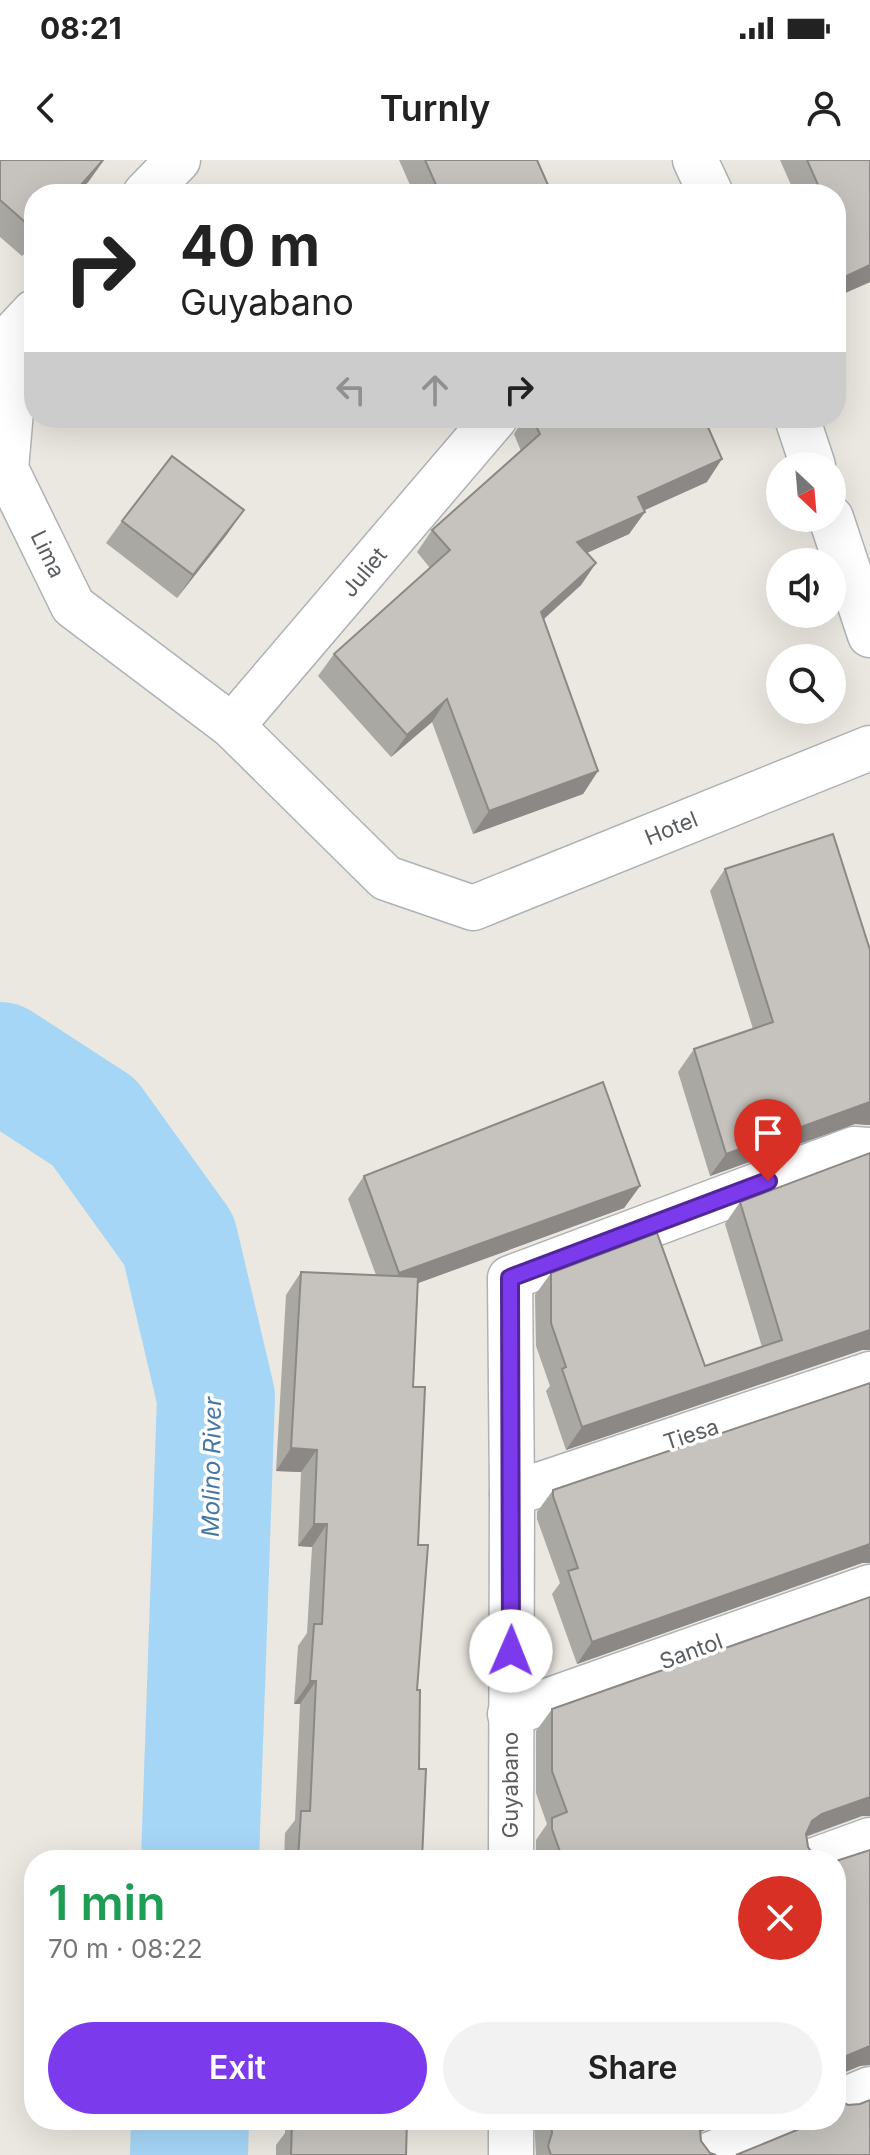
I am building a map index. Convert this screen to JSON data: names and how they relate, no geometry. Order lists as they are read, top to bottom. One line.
{"streets":{"street":["Lima","Juliet","Hotel","Tiesa","Santol","Guyabano"]},"crossings":[["Lima","Juliet"],["Lima","Hotel"],["Tiesa","Guyabano"],["Santol","Guyabano"]],"water":["Molino River"],"north":"bottom right","page":{"status":"08:21","header":"Turnly","turn":["40 m","Guyabano"],"heading":["1 min","70 m · 08:22"],"buttons":["Exit","Share"]}}
